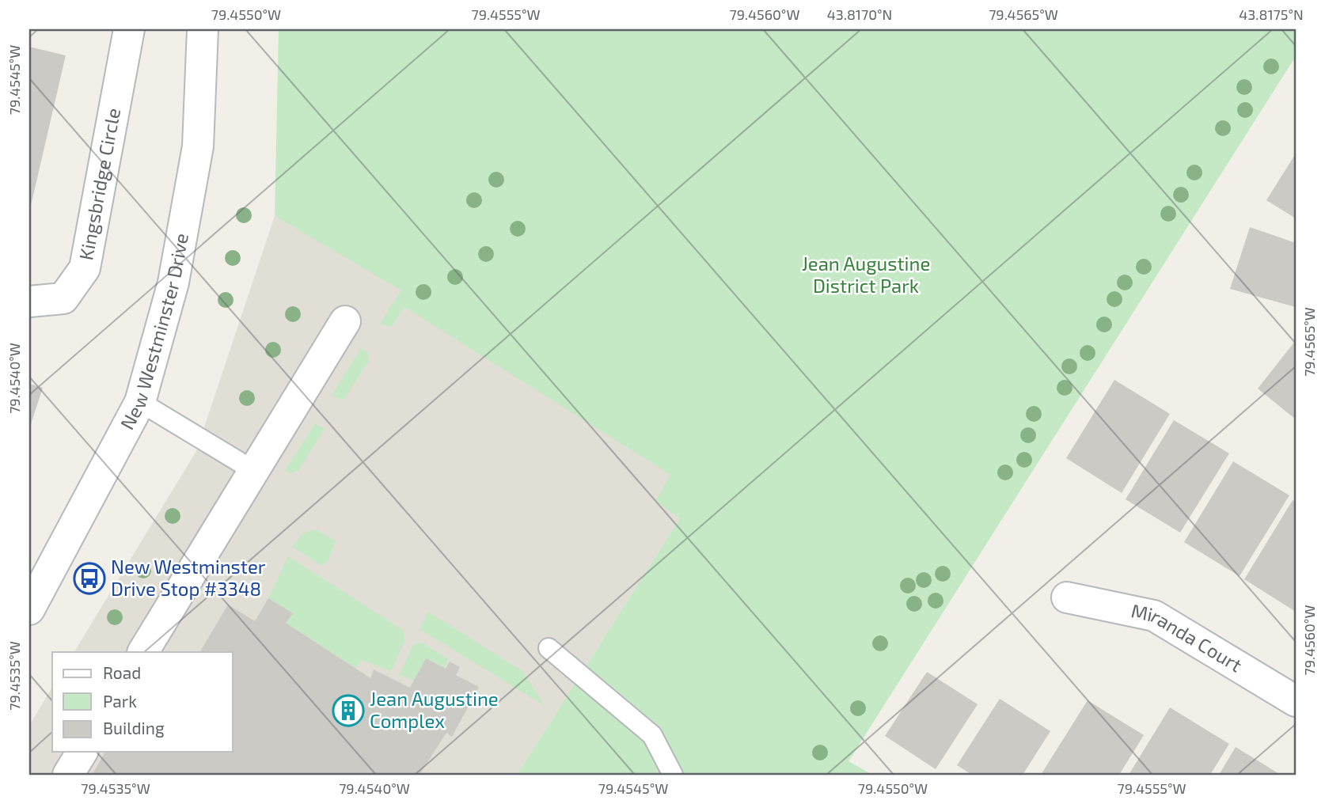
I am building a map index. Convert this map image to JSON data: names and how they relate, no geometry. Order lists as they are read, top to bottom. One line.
{"streets":{"street":["Kingsbridge Circle","New Westminster Drive","Miranda Court"]},"parks":["Jean Augustine District Park"],"places":{"bus stop":["New Westminster Drive Stop #3348"],"building":["Jean Augustine Complex"]},"legend":["Road","Park","Building"],"coordinates":["79.4550°W","79.4555°W","79.4560°W","43.8170°N","79.4565°W","43.8175°N","79.4545°W","79.4540°W","79.4535°W"]}
